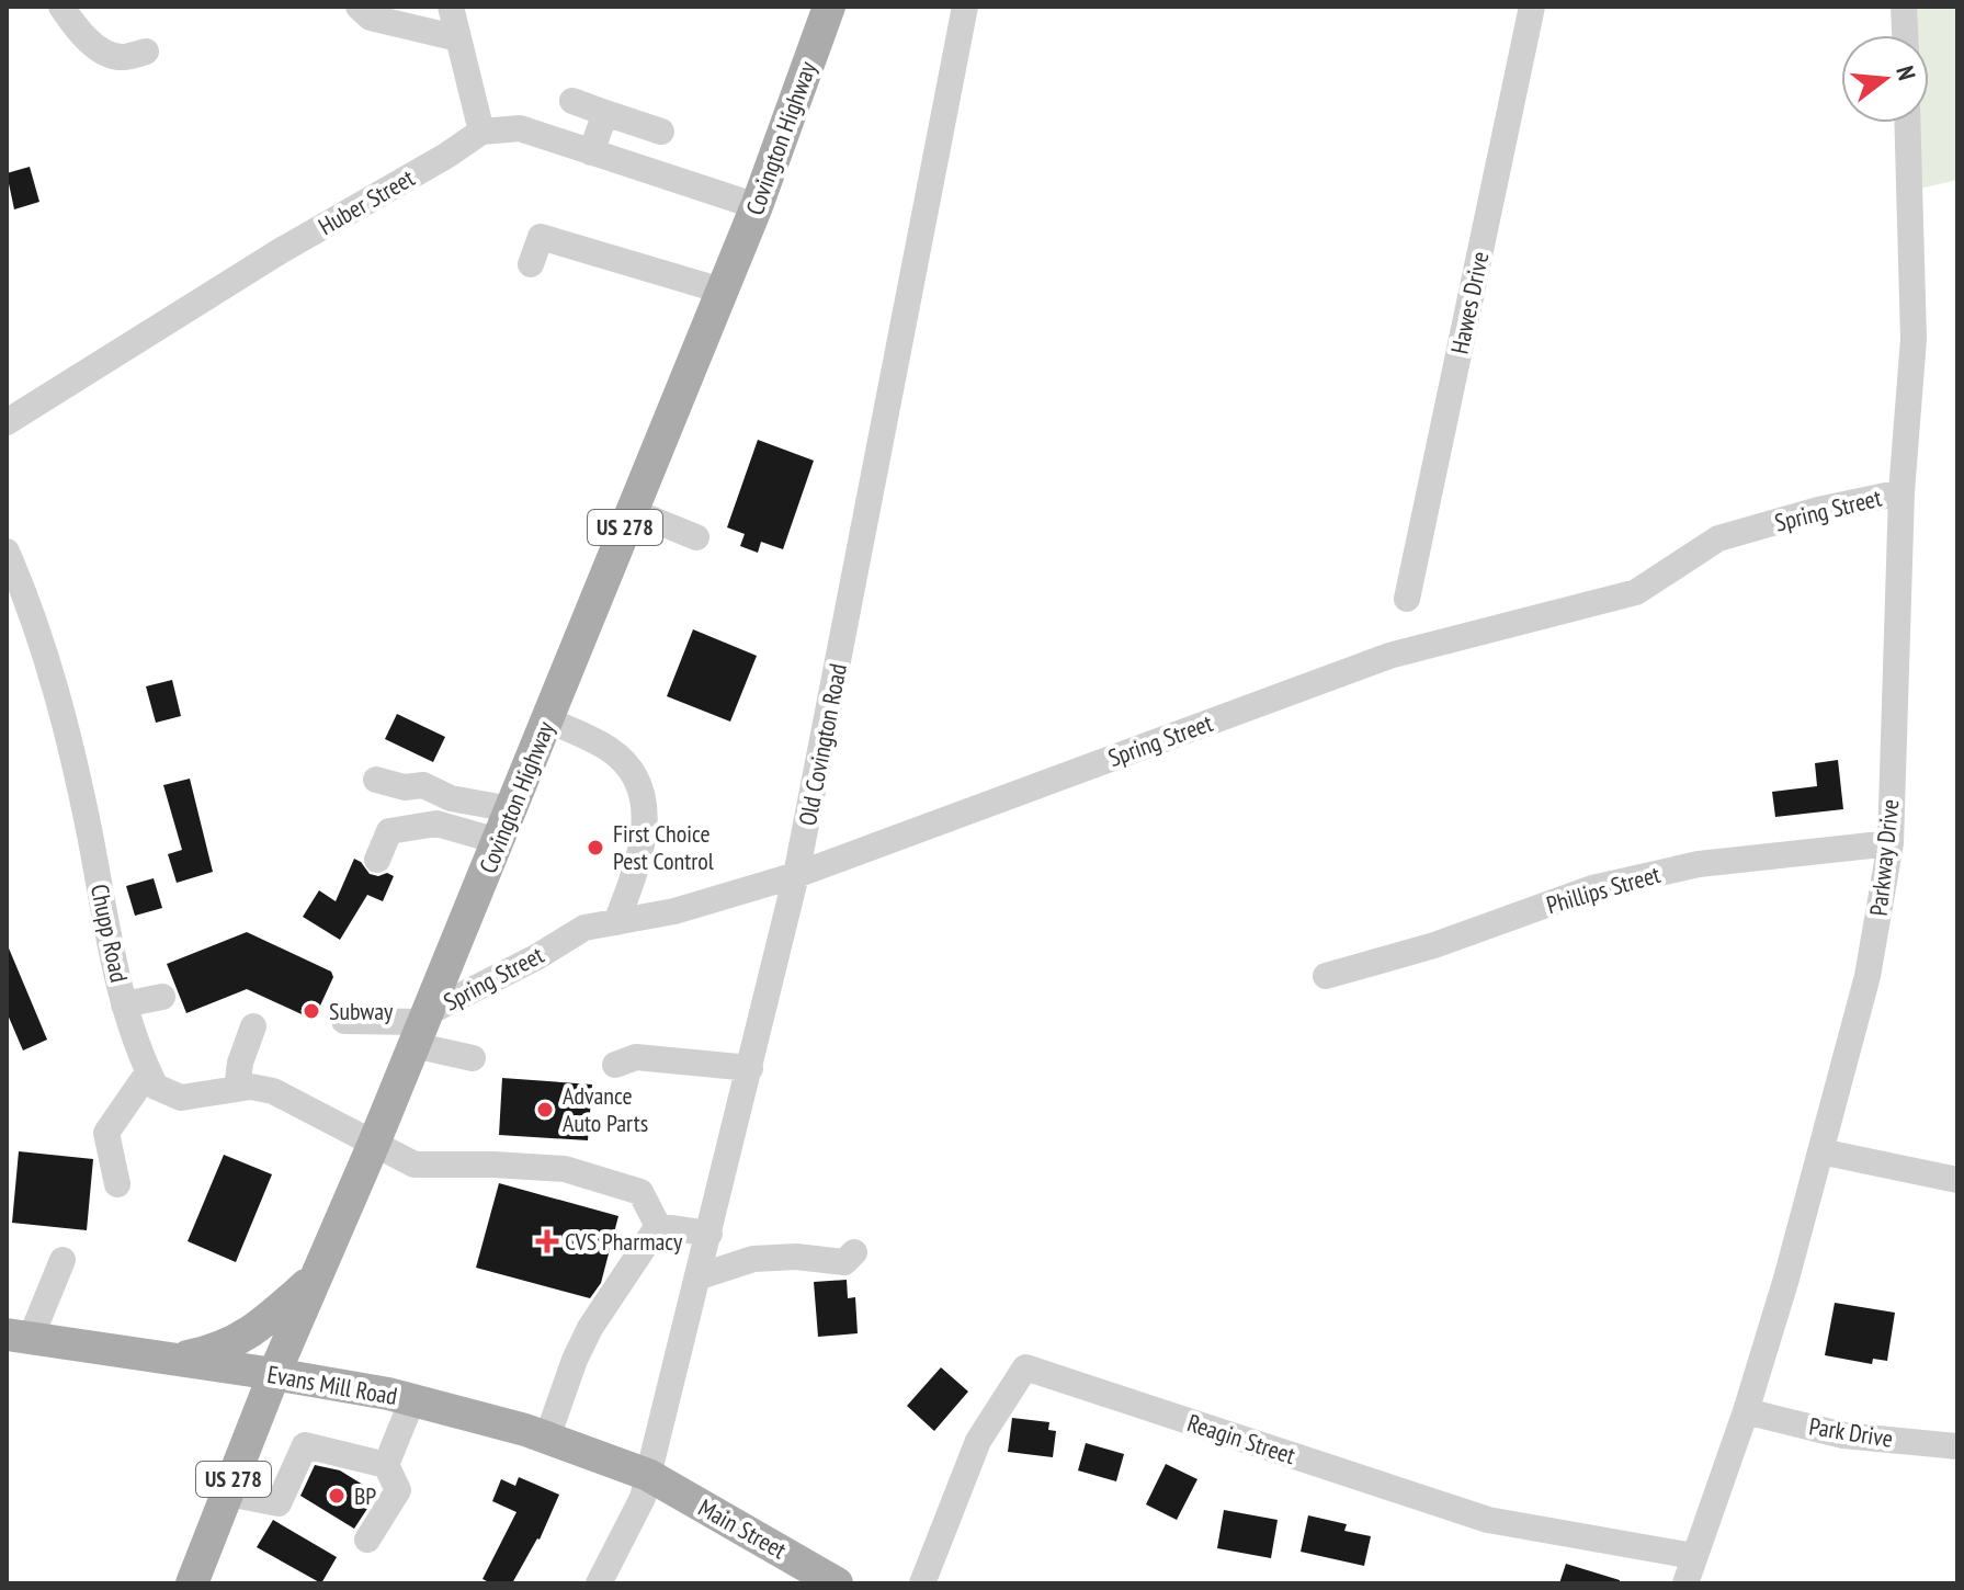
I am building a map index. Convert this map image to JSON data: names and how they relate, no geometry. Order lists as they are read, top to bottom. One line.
{"streets":{"main road":["Covington Highway","US 278","Evans Mill Road","Main Street"],"street":["Huber Street","Hawes Drive","Spring Street","Old Covington Road","Parkway Drive","Phillips Street","Chupp Road","Park Drive","Reagin Street"]},"crossings":[["Covington Highway","Spring Street"],["Covington Highway","Evans Mill Road"],["Spring Street","Old Covington Road"],["Spring Street","Parkway Drive"],["Old Covington Road","Evans Mill Road"],["Old Covington Road","Main Street"],["Parkway Drive","Phillips Street"],["Parkway Drive","Park Drive"],["Parkway Drive","Reagin Street"],["Evans Mill Road","Main Street"]],"places":{"other":["First Choice Pest Control","Subway","Advance Auto Parts","BP"],"health":["CVS Pharmacy"]},"north":"right"}
